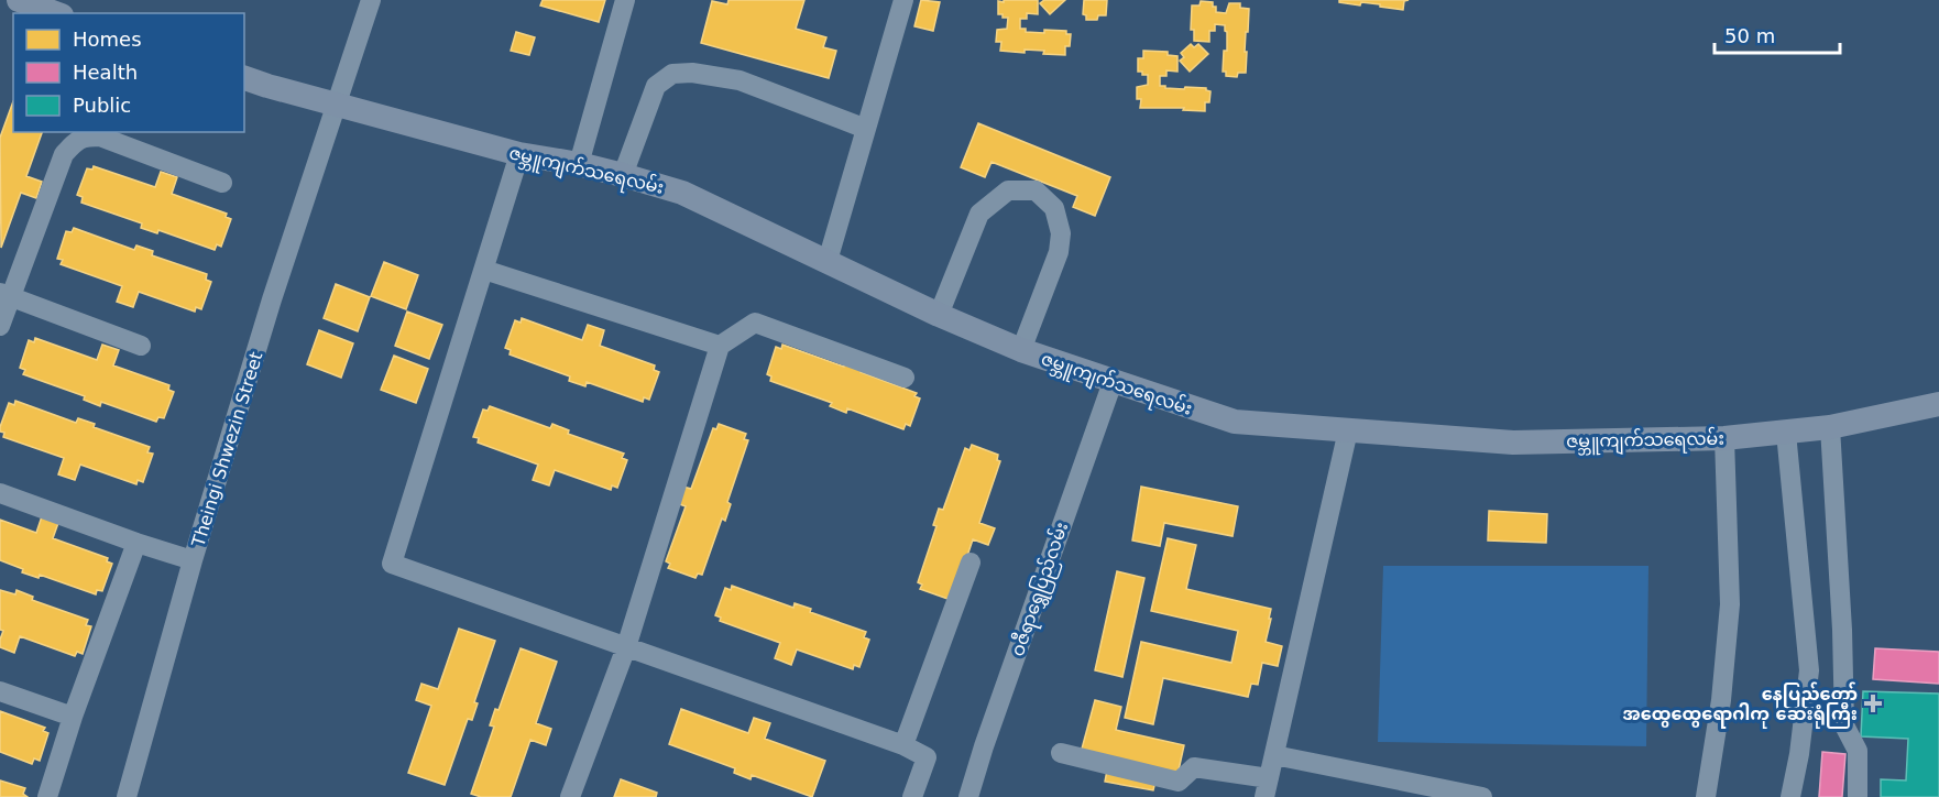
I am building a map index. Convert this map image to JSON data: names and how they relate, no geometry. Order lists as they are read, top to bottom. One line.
{"streets":{"main road":["ဇမ္ဘူကျက်သရေလမ်း"],"street":["Theingi Shwezin Street","ဝဇီရာရွှေပြည်လမ်း"]},"crossings":[["ဇမ္ဘူကျက်သရေလမ်း","Theingi Shwezin Street"],["ဇမ္ဘူကျက်သရေလမ်း","ဝဇီရာရွှေပြည်လမ်း"]],"places":{"health":["နေပြည်တော် အထွေထွေရောဂါကု ဆေးရုံကြီး"]},"legend":["Homes","Health","Public"],"scale_bar":"50 m"}
